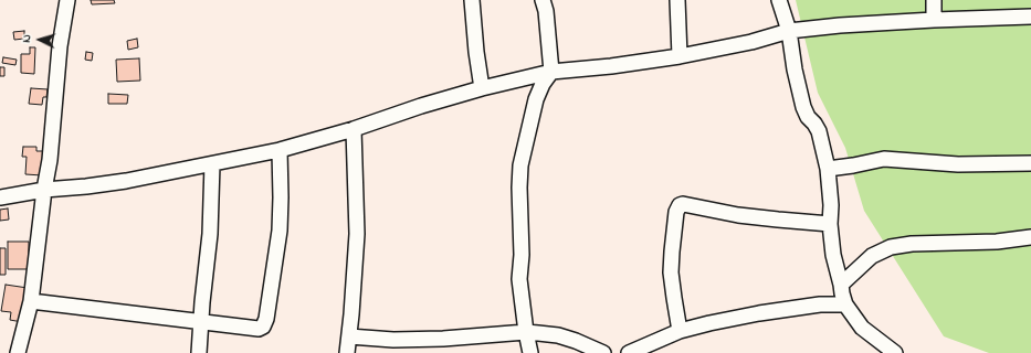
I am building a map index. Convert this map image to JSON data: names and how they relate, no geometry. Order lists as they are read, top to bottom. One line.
{"north":"left"}
